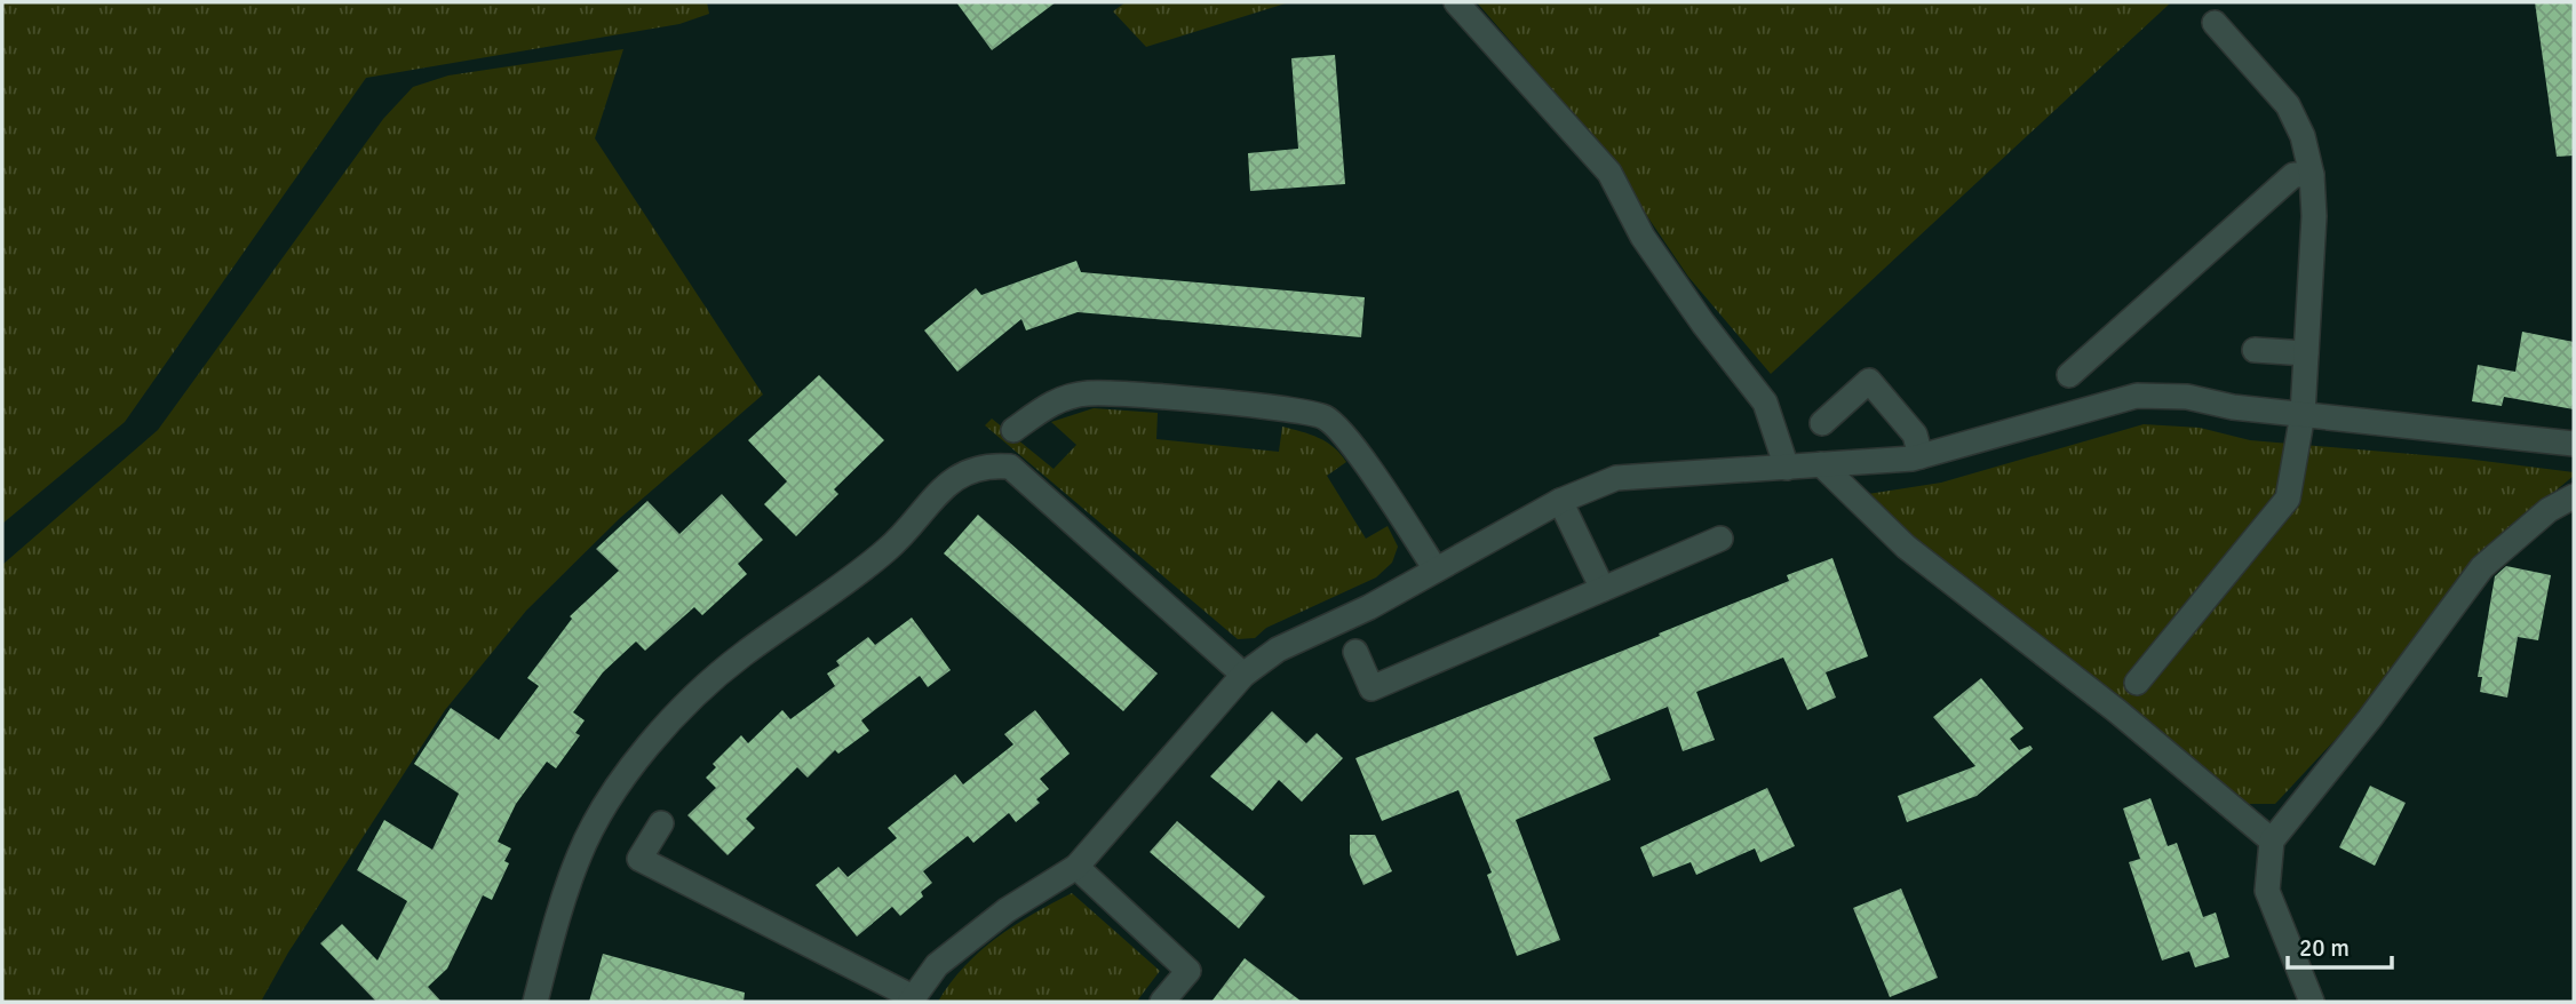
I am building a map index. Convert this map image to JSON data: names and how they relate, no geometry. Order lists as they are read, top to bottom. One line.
{"scale_bar":"20 m"}
